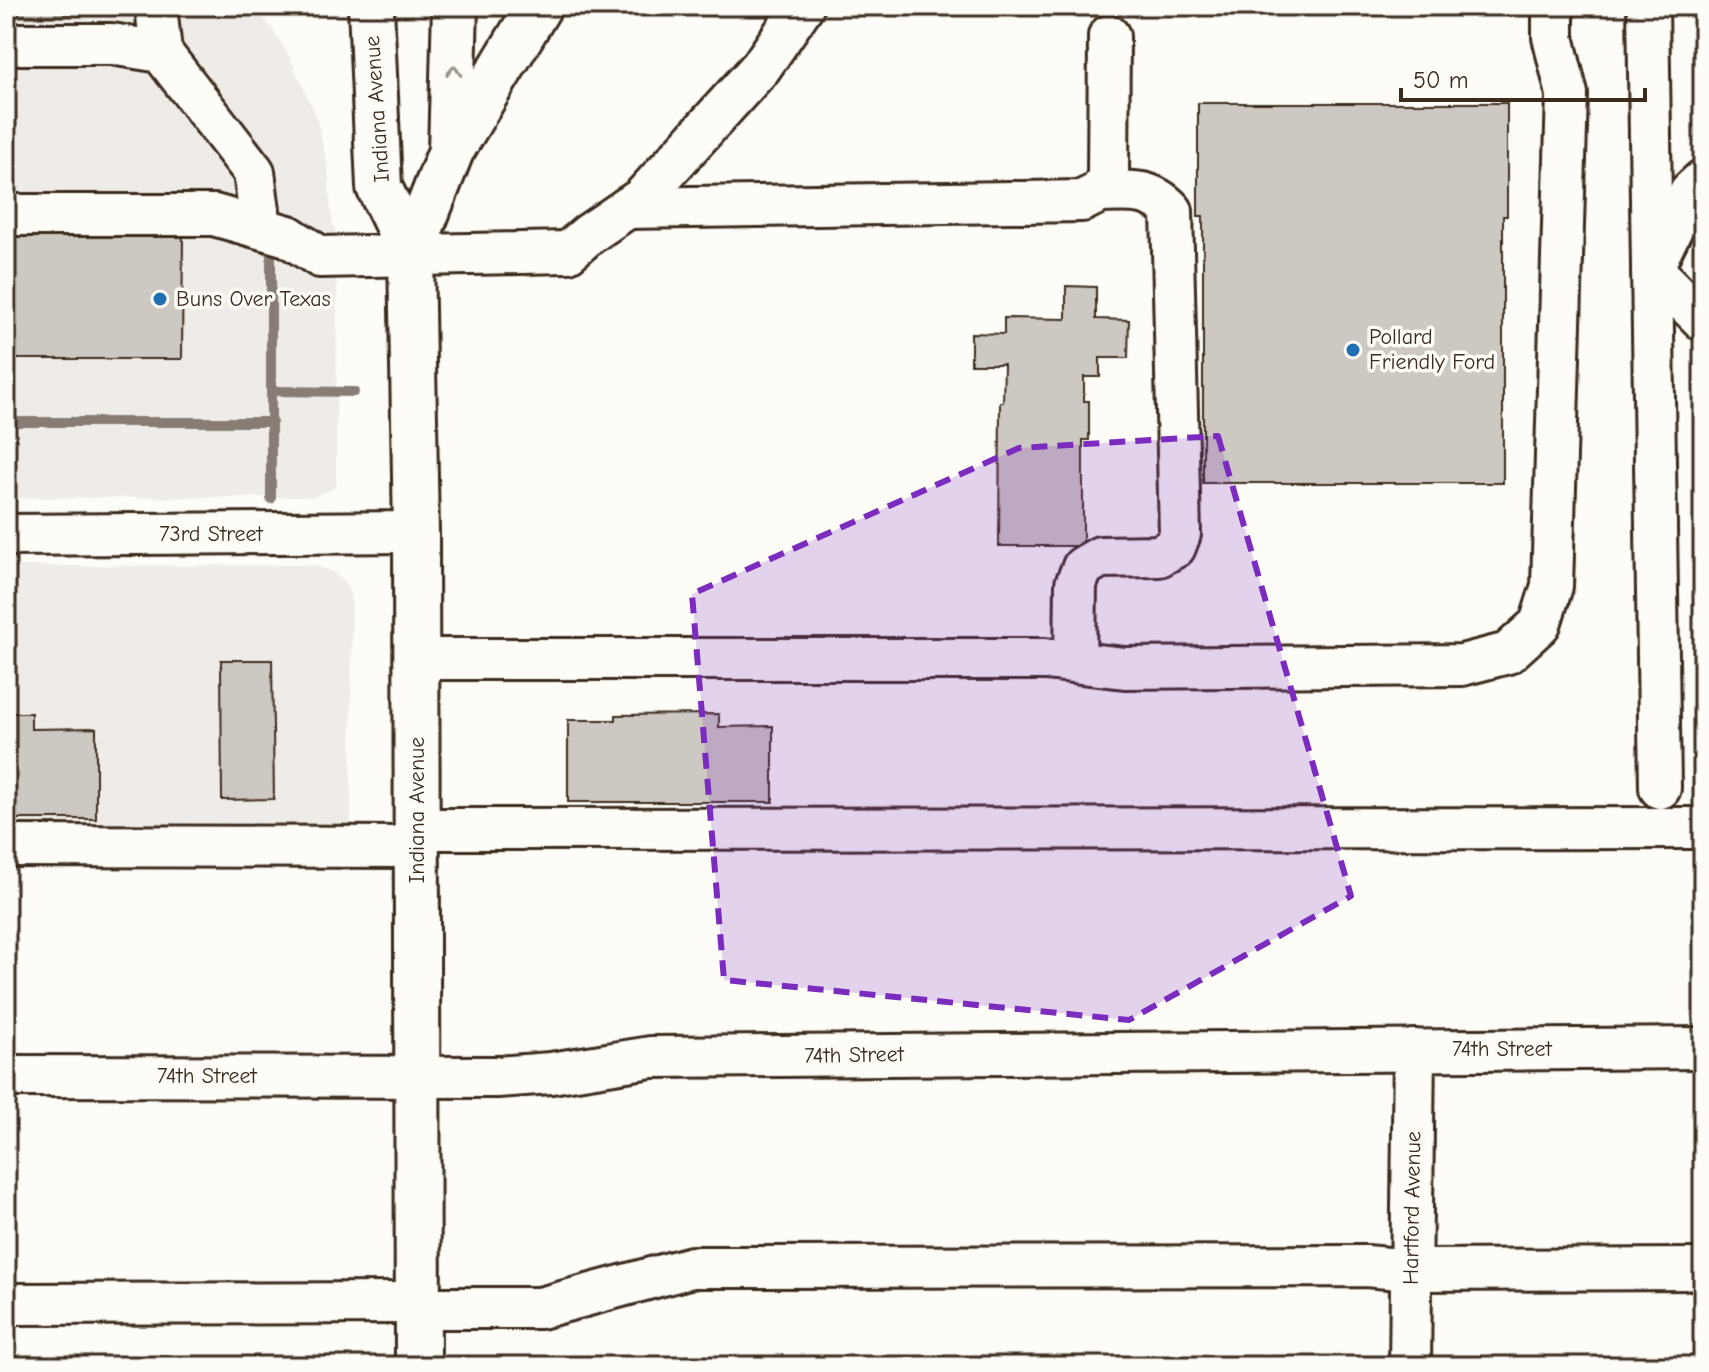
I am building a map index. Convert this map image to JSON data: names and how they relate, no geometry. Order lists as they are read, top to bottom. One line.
{"streets":{"main road":["Indiana Avenue"],"street":["73rd Street","74th Street","Hartford Avenue"]},"crossings":[["Indiana Avenue","73rd Street"],["Indiana Avenue","74th Street"],["74th Street","Hartford Avenue"]],"places":["Buns Over Texas","Pollard Friendly Ford"],"scale_bar":"50 m"}
